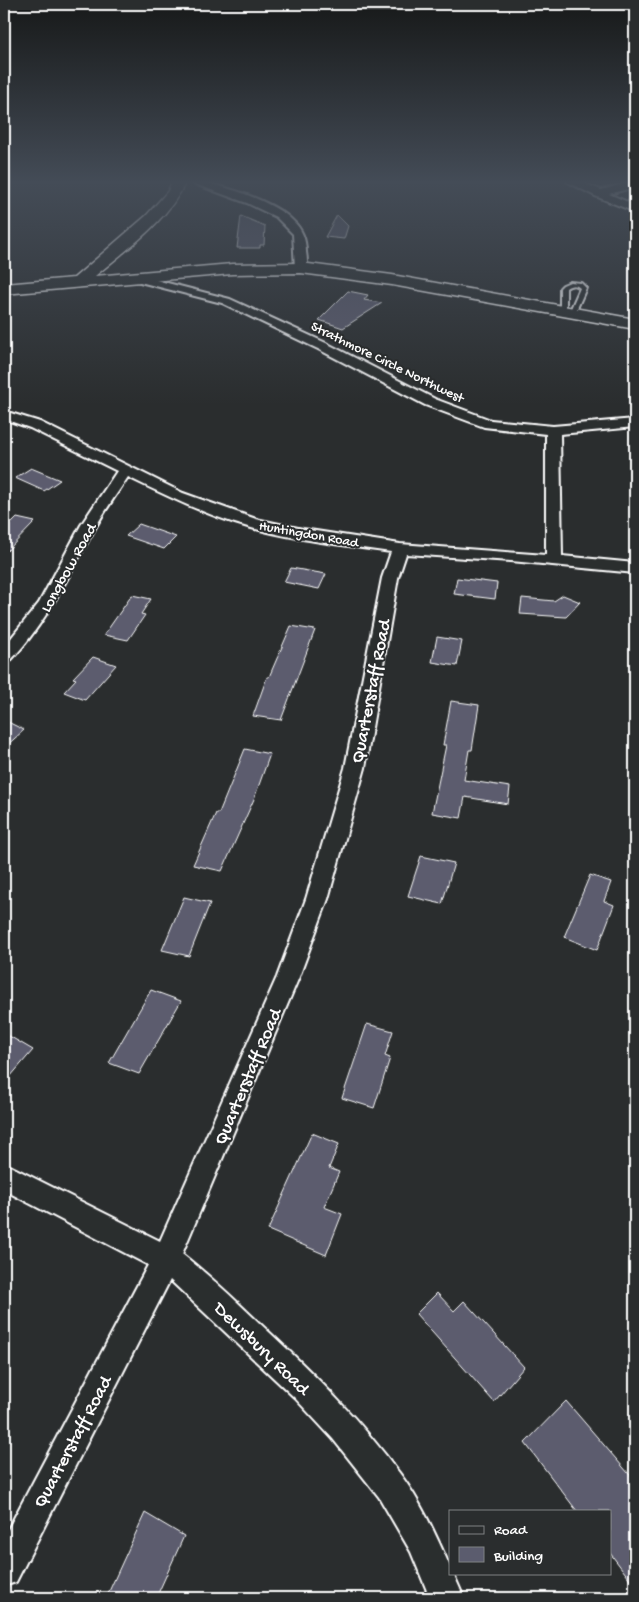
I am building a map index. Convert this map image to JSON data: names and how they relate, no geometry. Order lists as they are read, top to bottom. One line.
{"streets":{"street":["Strathmore Circle Northwest","Huntingdon Road","Longbow Road","Quarterstaff Road","Dewsbury Road"]},"crossings":[["Huntingdon Road","Longbow Road"],["Huntingdon Road","Quarterstaff Road"],["Quarterstaff Road","Dewsbury Road"]],"legend":["Road","Building"]}
